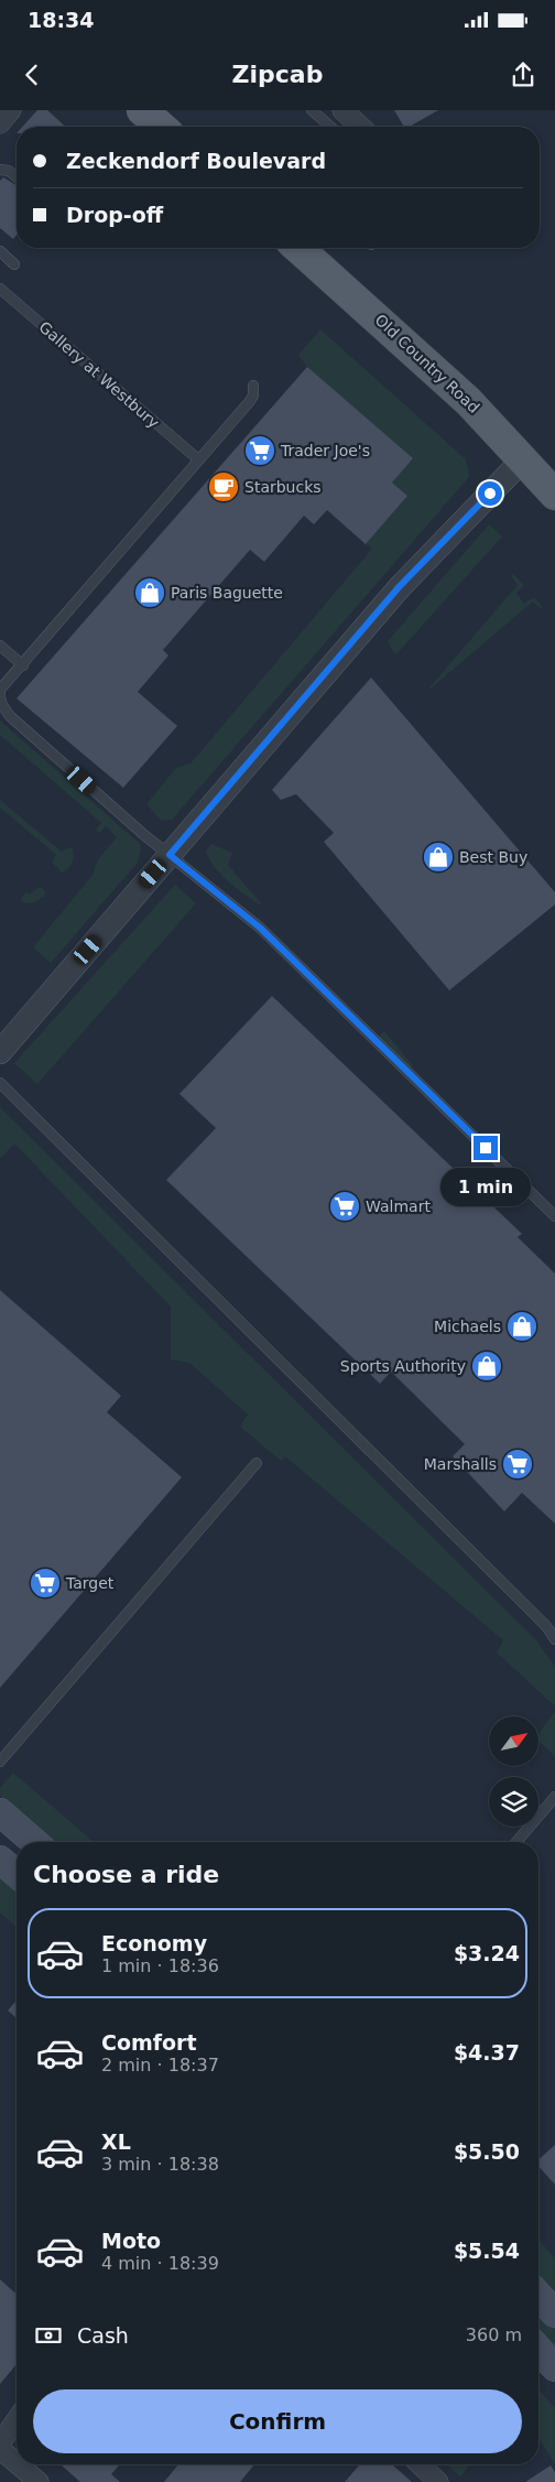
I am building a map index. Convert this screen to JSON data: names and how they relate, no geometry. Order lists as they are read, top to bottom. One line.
{"streets":{"main road":["Old Country Road"],"lane":["Gallery at Westbury"]},"places":{"supermarket":["Trader Joe's","Walmart","Marshalls","Target"],"cafe":["Starbucks"],"shop":["Paris Baguette","Best Buy","Michaels","Sports Authority"]},"north":"top right","page":{"status":"18:34","header":"Zipcab","banner":["Zeckendorf Boulevard","Drop-off"],"bubble":"1 min","heading":"Choose a ride","list":[{"name":"Economy","note":"1 min · 18:36","value":"$3.24"},{"name":"Comfort","note":"2 min · 18:37","value":"$4.37"},{"name":"XL","note":"3 min · 18:38","value":"$5.50"},{"name":"Moto","note":"4 min · 18:39","value":"$5.54"}],"pay":["Cash","360 m"],"buttons":"Confirm"}}
